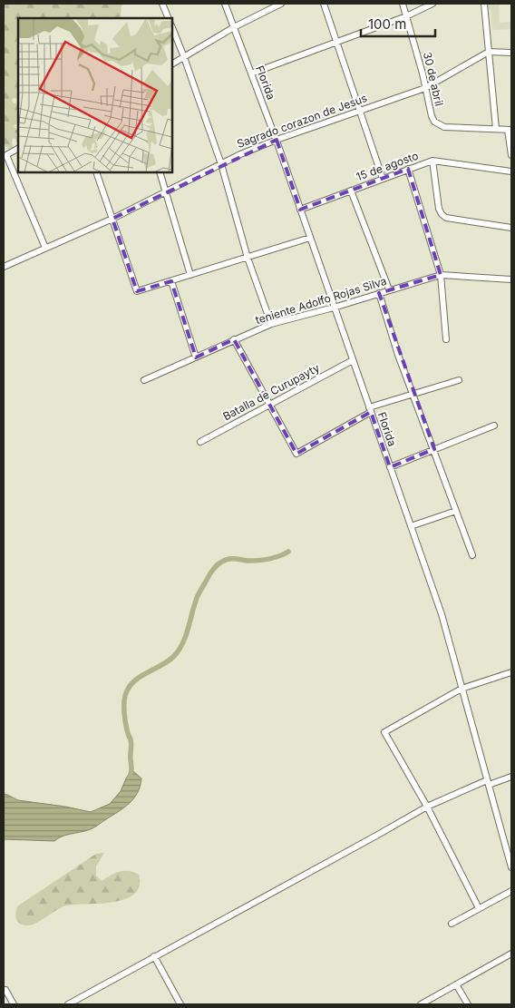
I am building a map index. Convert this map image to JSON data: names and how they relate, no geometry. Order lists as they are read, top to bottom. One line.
{"streets":{"street":["30 de abril","Florida","Sagrado corazon de Jesus","15 de agosto","teniente Adolfo Rojas Silva","Batalla de Curupayty"]},"crossings":[["30 de abril","Sagrado corazon de Jesus"],["Florida","Sagrado corazon de Jesus"],["Florida","15 de agosto"],["Florida","teniente Adolfo Rojas Silva"],["Florida","Batalla de Curupayty"]],"scale_bar":"100 m"}
